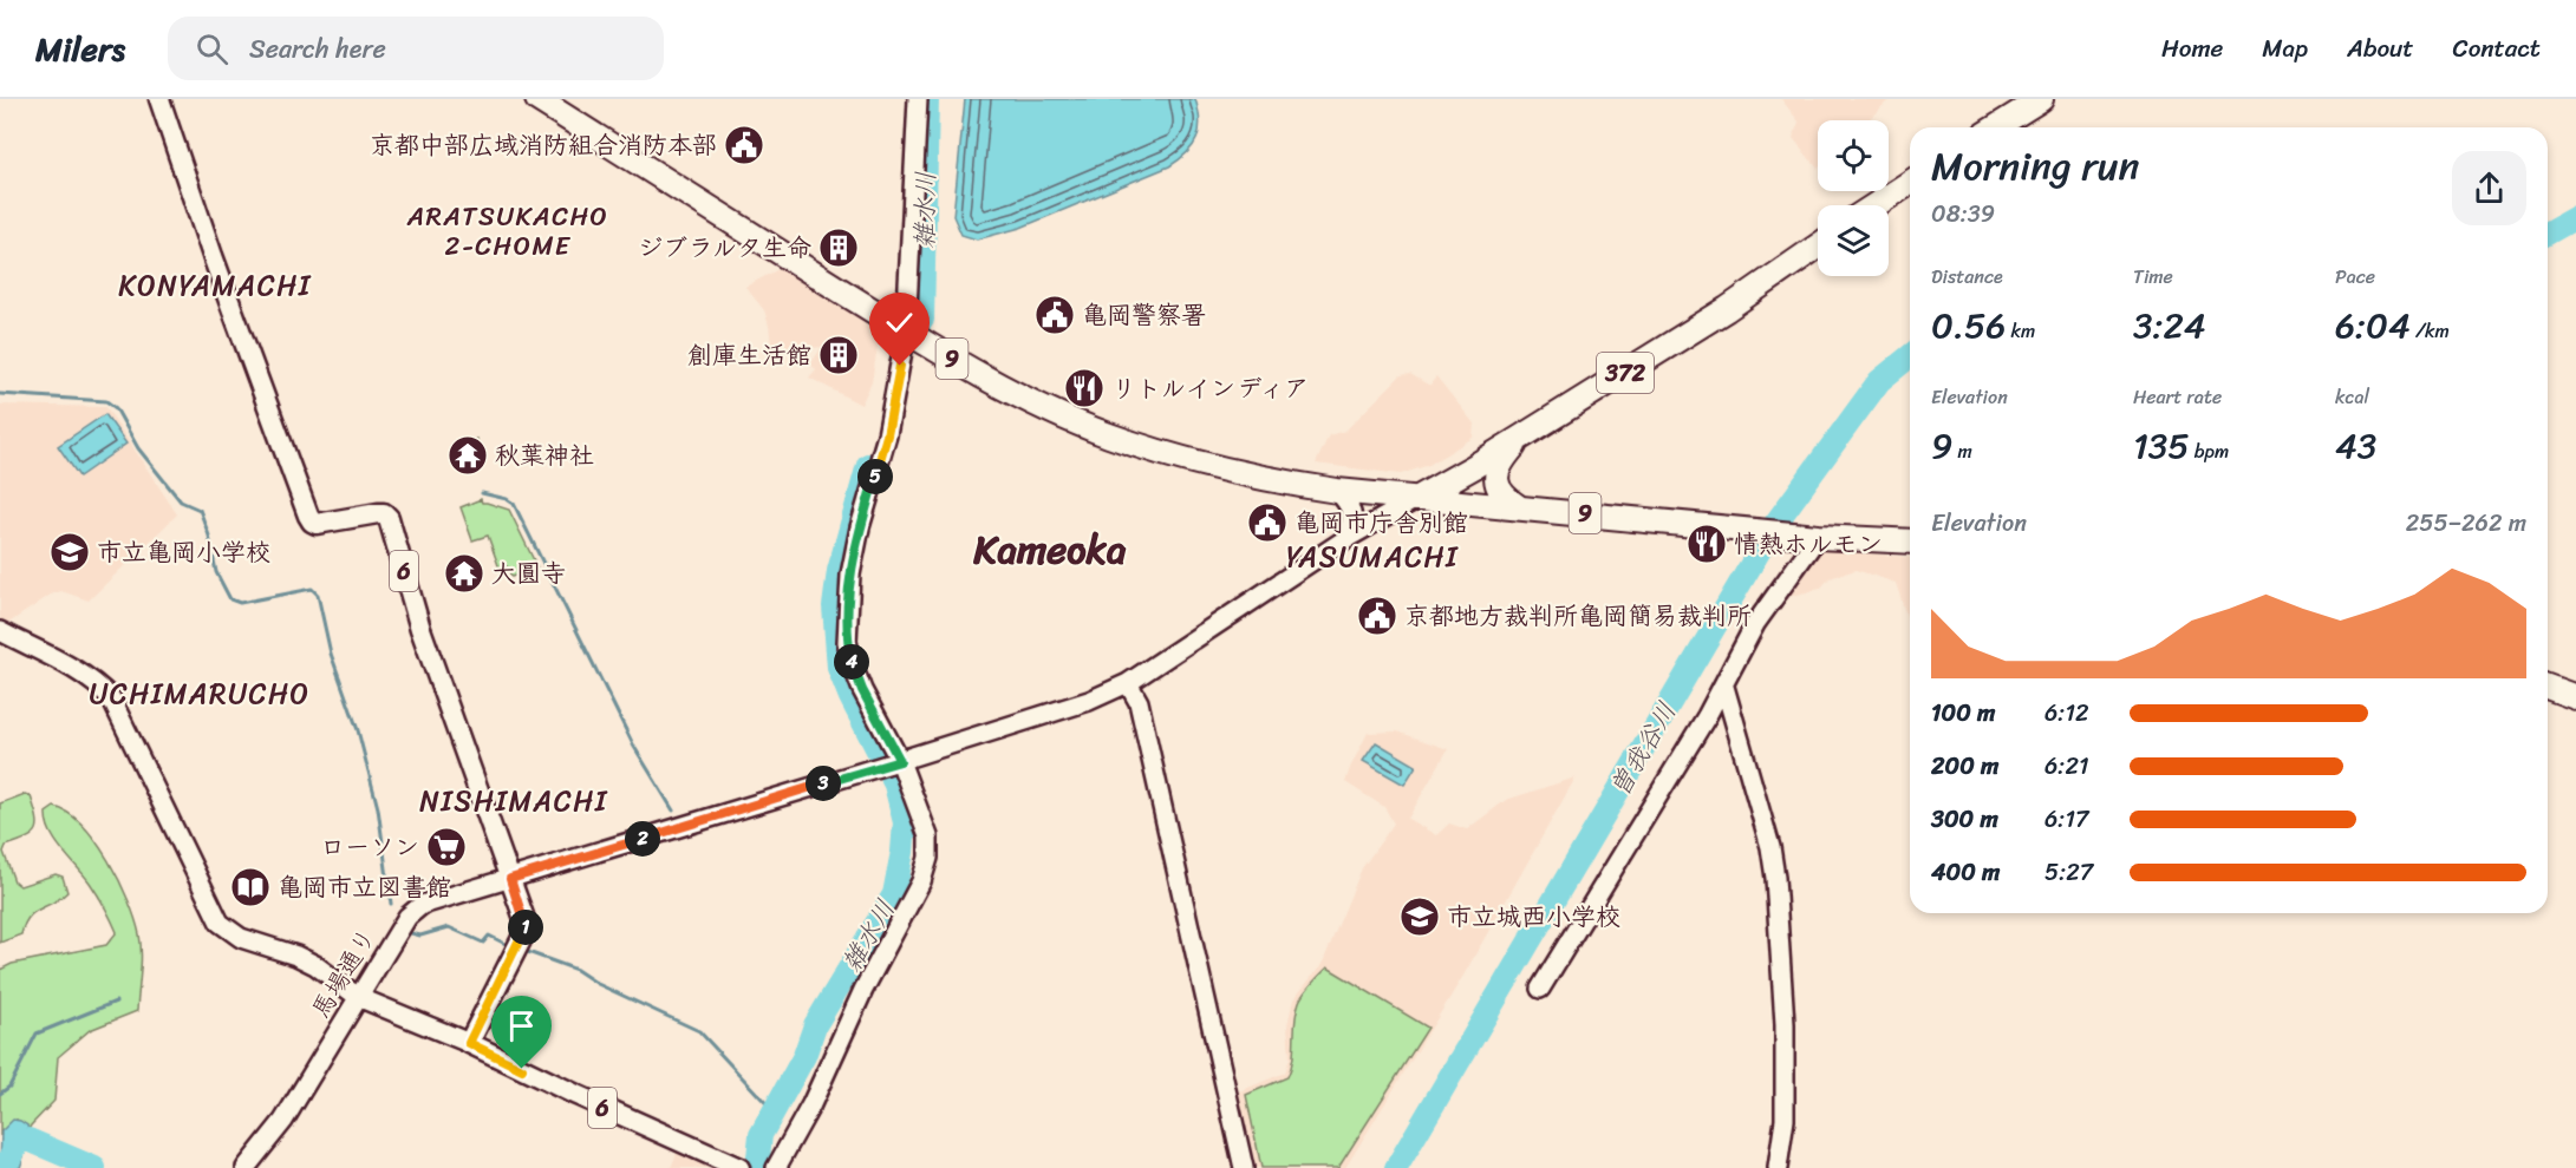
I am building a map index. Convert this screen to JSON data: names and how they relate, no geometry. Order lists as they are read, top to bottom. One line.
{"streets":{"highway":["9","372"],"main road":["6"],"street":["馬場通り"]},"crossings":[["9","372"],["9","馬場通り"],["372","馬場通り"],["6","馬場通り"]],"districts":["ARATSUKACHO 2-CHOME","KONYAMACHI","Kameoka","YASUMACHI","UCHIMARUCHO","NISHIMACHI"],"water":["雑水川","曽我谷川"],"places":{"public building":["京都中部広域消防組合消防本部","亀岡警察署","亀岡市庁舎別館","京都地方裁判所亀岡簡易裁判所"],"building":["ジブラルタ生命","創庫生活館"],"restaurant":["リトルインディア","情熱ホルモン"],"temple":["秋葉神社","大圓寺"],"school or university":["市立亀岡小学校","市立城西小学校"],"supermarket":["ローソン"],"library":["亀岡市立図書館"]},"page":{"header":"Milers","search":"Search here","nav":["Home","Map","About","Contact"],"heading":["Morning run","08:39"],"stats":[["Distance","0.56 km"],["Time","3:24"],["Pace","6:04 /km"],["Elevation","9 m"],["Heart rate","135 bpm"],["kcal","43"]],"pins":["5","4","3","2","1"],"chart":["Elevation","255–262 m"],"list":[{"name":"100 m","note":"6:12"},{"name":"200 m","note":"6:21"},{"name":"300 m","note":"6:17"},{"name":"400 m","note":"5:27"}]}}
